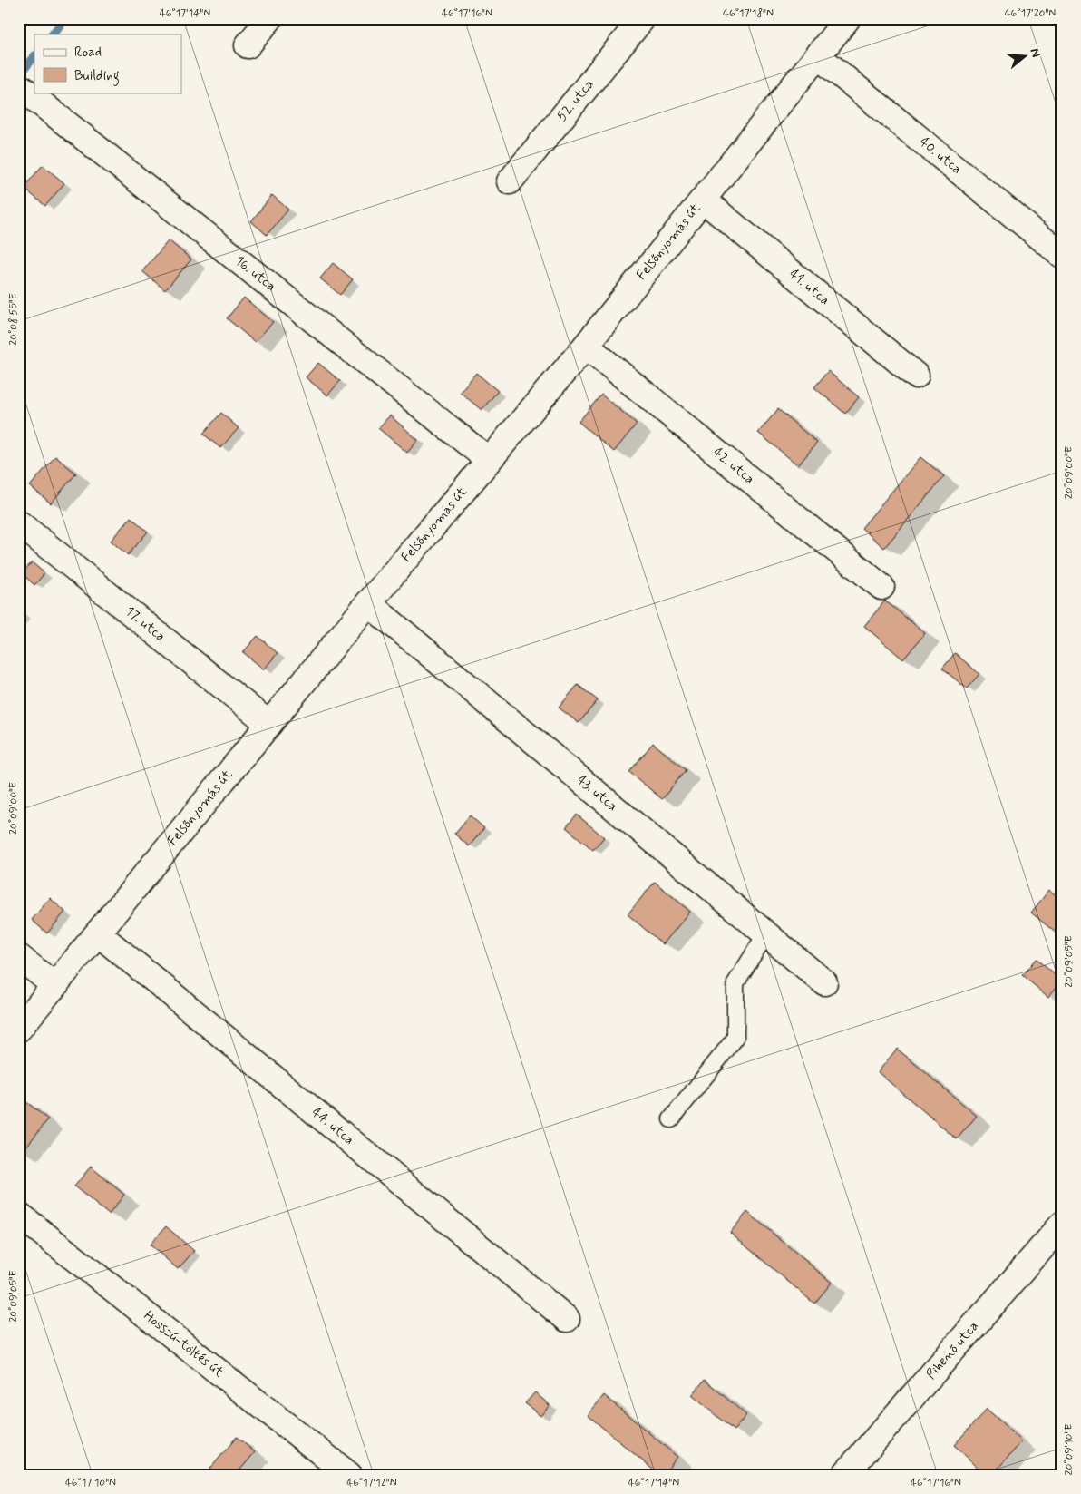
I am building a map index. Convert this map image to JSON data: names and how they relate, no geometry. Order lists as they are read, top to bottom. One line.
{"streets":{"street":["52. utca","40. utca","Felsőnyomás út","16. utca","41. utca","42. utca","17. utca","43. utca","44. utca","Hosszú-töltés út","Pihenő utca"]},"crossings":[["40. utca","Felsőnyomás út"],["Felsőnyomás út","16. utca"],["Felsőnyomás út","41. utca"],["Felsőnyomás út","42. utca"],["Felsőnyomás út","17. utca"],["Felsőnyomás út","43. utca"],["Felsőnyomás út","44. utca"]],"legend":["Road","Building"],"north":"right","coordinates":["46°17'14\"N","46°17'16\"N","46°17'18\"N","46°17'20\"N","20°08'55\"E","20°09'00\"E","20°09'05\"E","20°09'10\"E","46°17'10\"N","46°17'12\"N"]}
